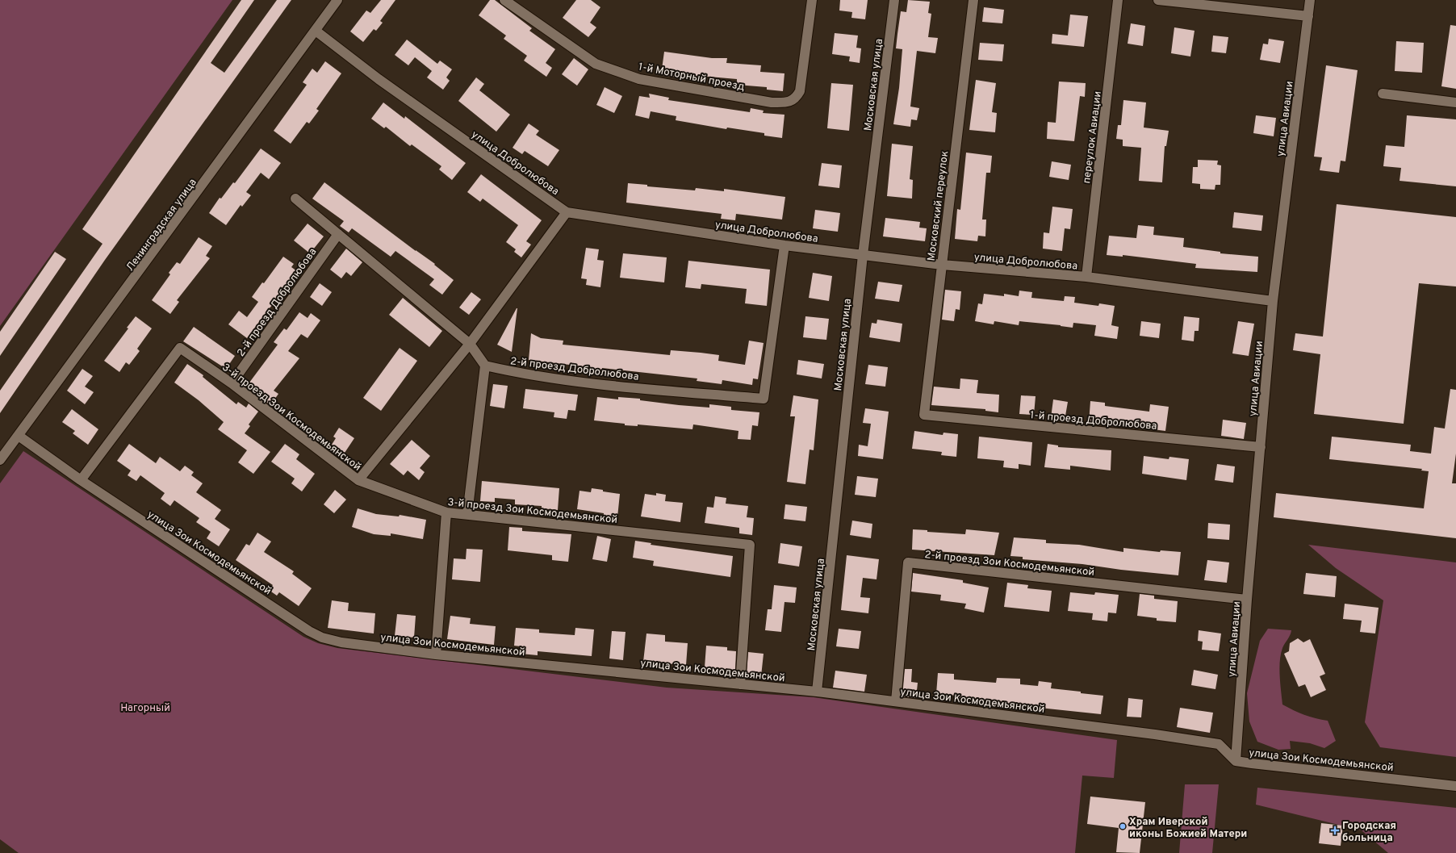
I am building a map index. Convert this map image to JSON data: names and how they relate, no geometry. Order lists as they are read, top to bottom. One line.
{"streets":{"street":["1-й Моторный проезд","Московская улица","улица Авиации","переулок Авиации","улица Добролюбова","Московский переулок","Ленинградская улица","2-й проезд Добролюбова","3-й проезд Зои Космодемьянской","1-й проезд Добролюбова","улица Зои Космодемьянской","2-й проезд Зои Космодемьянской"]},"crossings":[["Московская улица","улица Добролюбова"],["Московская улица","улица Зои Космодемьянской"],["улица Авиации","улица Добролюбова"],["улица Авиации","1-й проезд Добролюбова"],["улица Авиации","улица Зои Космодемьянской"],["улица Авиации","2-й проезд Зои Космодемьянской"],["переулок Авиации","улица Добролюбова"],["улица Добролюбова","Московский переулок"],["улица Добролюбова","Ленинградская улица"],["улица Добролюбова","2-й проезд Добролюбова"],["Московский переулок","1-й проезд Добролюбова"],["Ленинградская улица","улица Зои Космодемьянской"],["2-й проезд Добролюбова","3-й проезд Зои Космодемьянской"],["3-й проезд Зои Космодемьянской","улица Зои Космодемьянской"],["улица Зои Космодемьянской","2-й проезд Зои Космодемьянской"]],"parks":["Нагорный"],"places":{"other":["Храм Иверской иконы Божией Матери"],"health":["Городская больница"]}}
